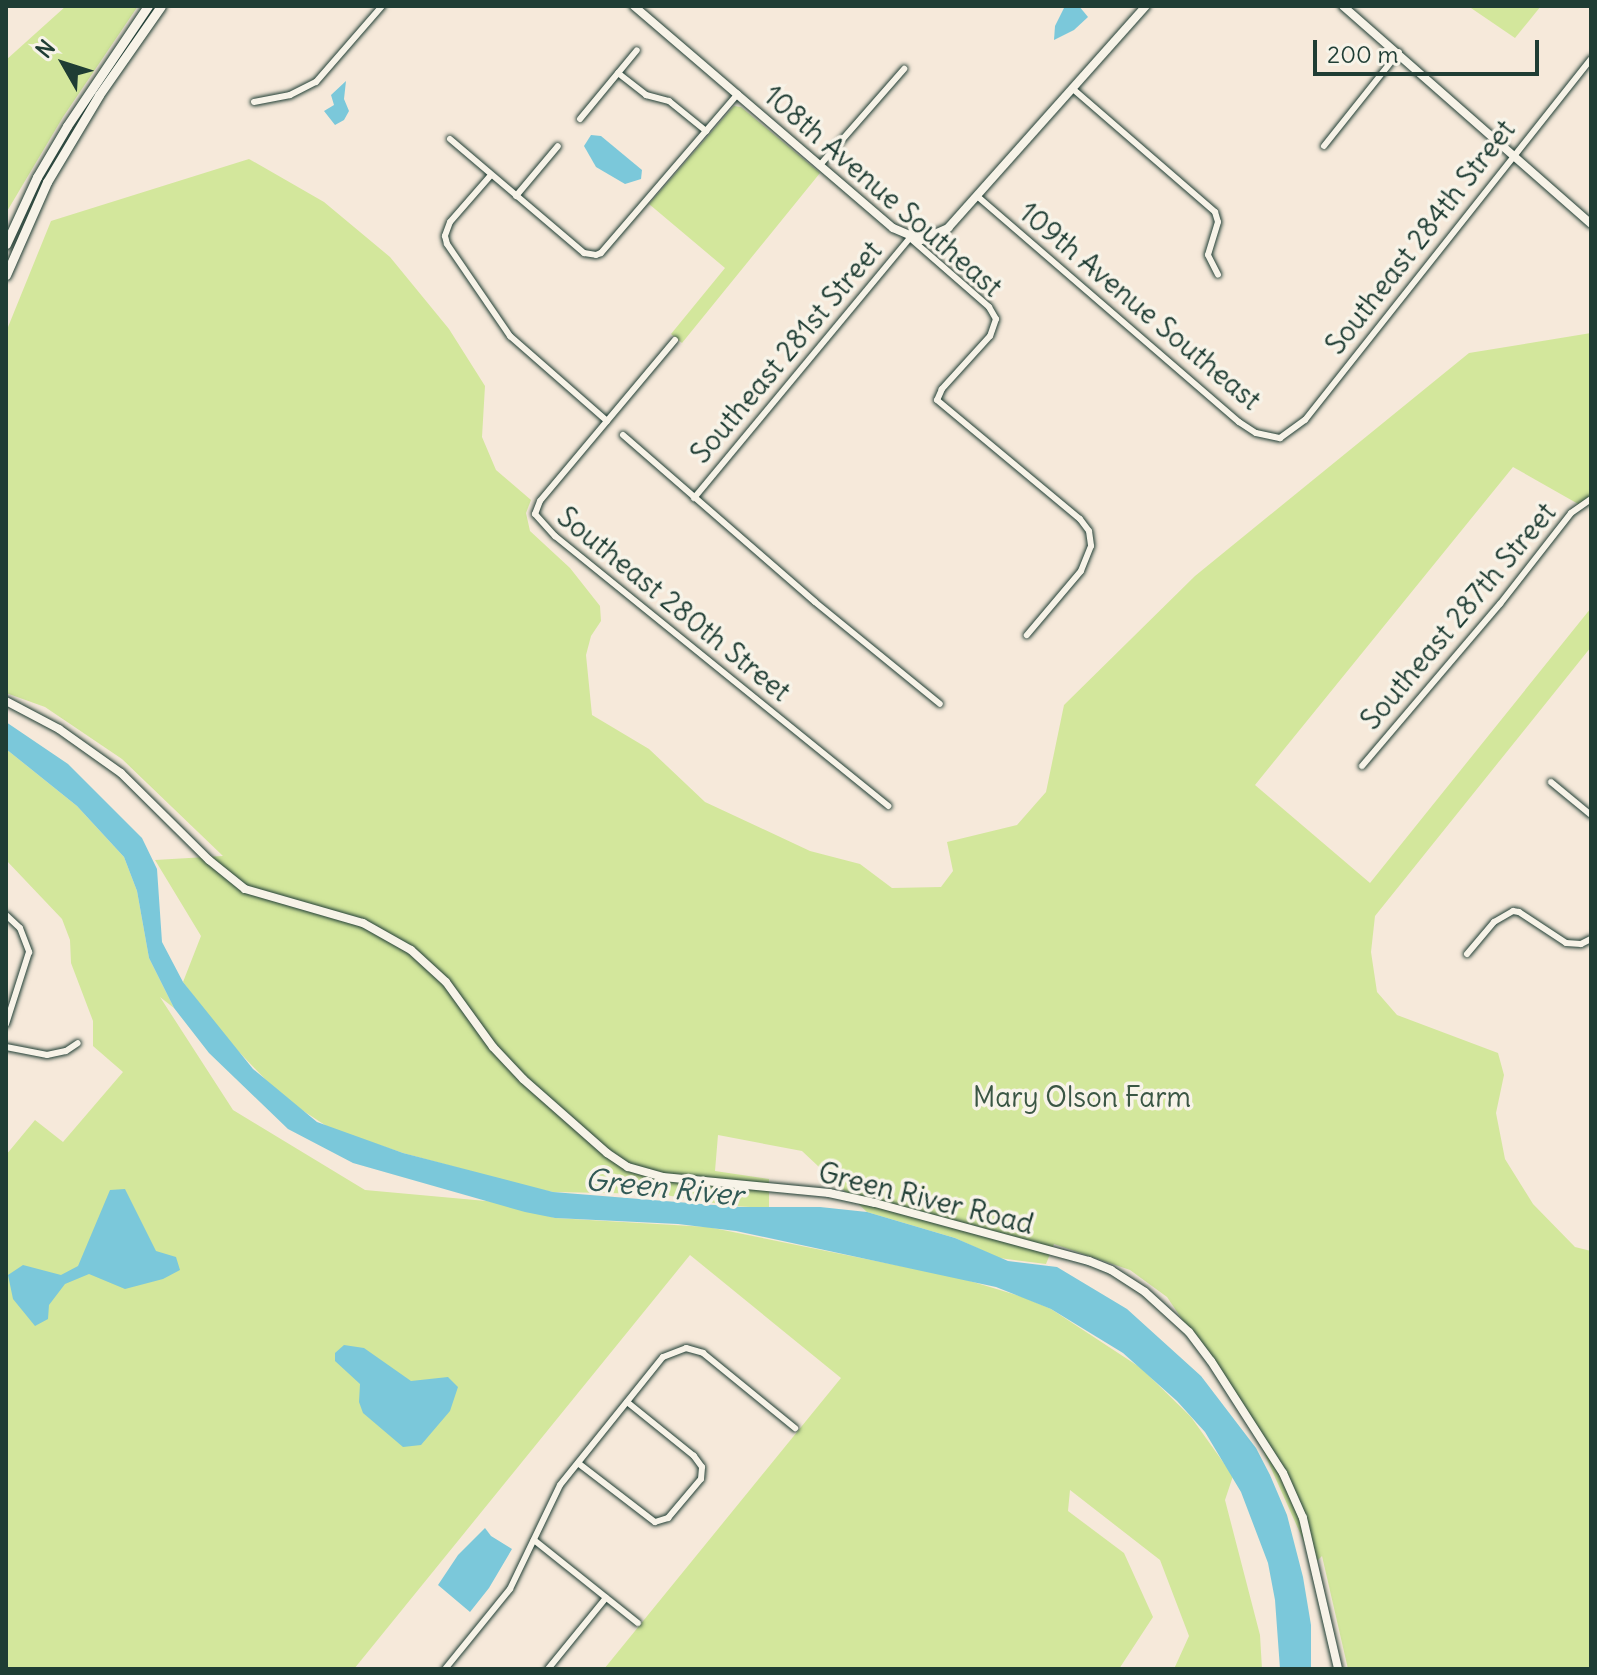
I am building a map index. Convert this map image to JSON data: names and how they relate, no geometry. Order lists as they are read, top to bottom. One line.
{"streets":{"street":["108th Avenue Southeast","Southeast 284th Street","109th Avenue Southeast","Southeast 281st Street","Southeast 280th Street","Southeast 287th Street","Green River Road"]},"crossings":[["108th Avenue Southeast","Southeast 281st Street"],["Southeast 284th Street","109th Avenue Southeast"],["109th Avenue Southeast","Southeast 281st Street"]],"water":["Green River"],"parks":["Mary Olson Farm"],"scale_bar":"200 m","north":"top left"}
